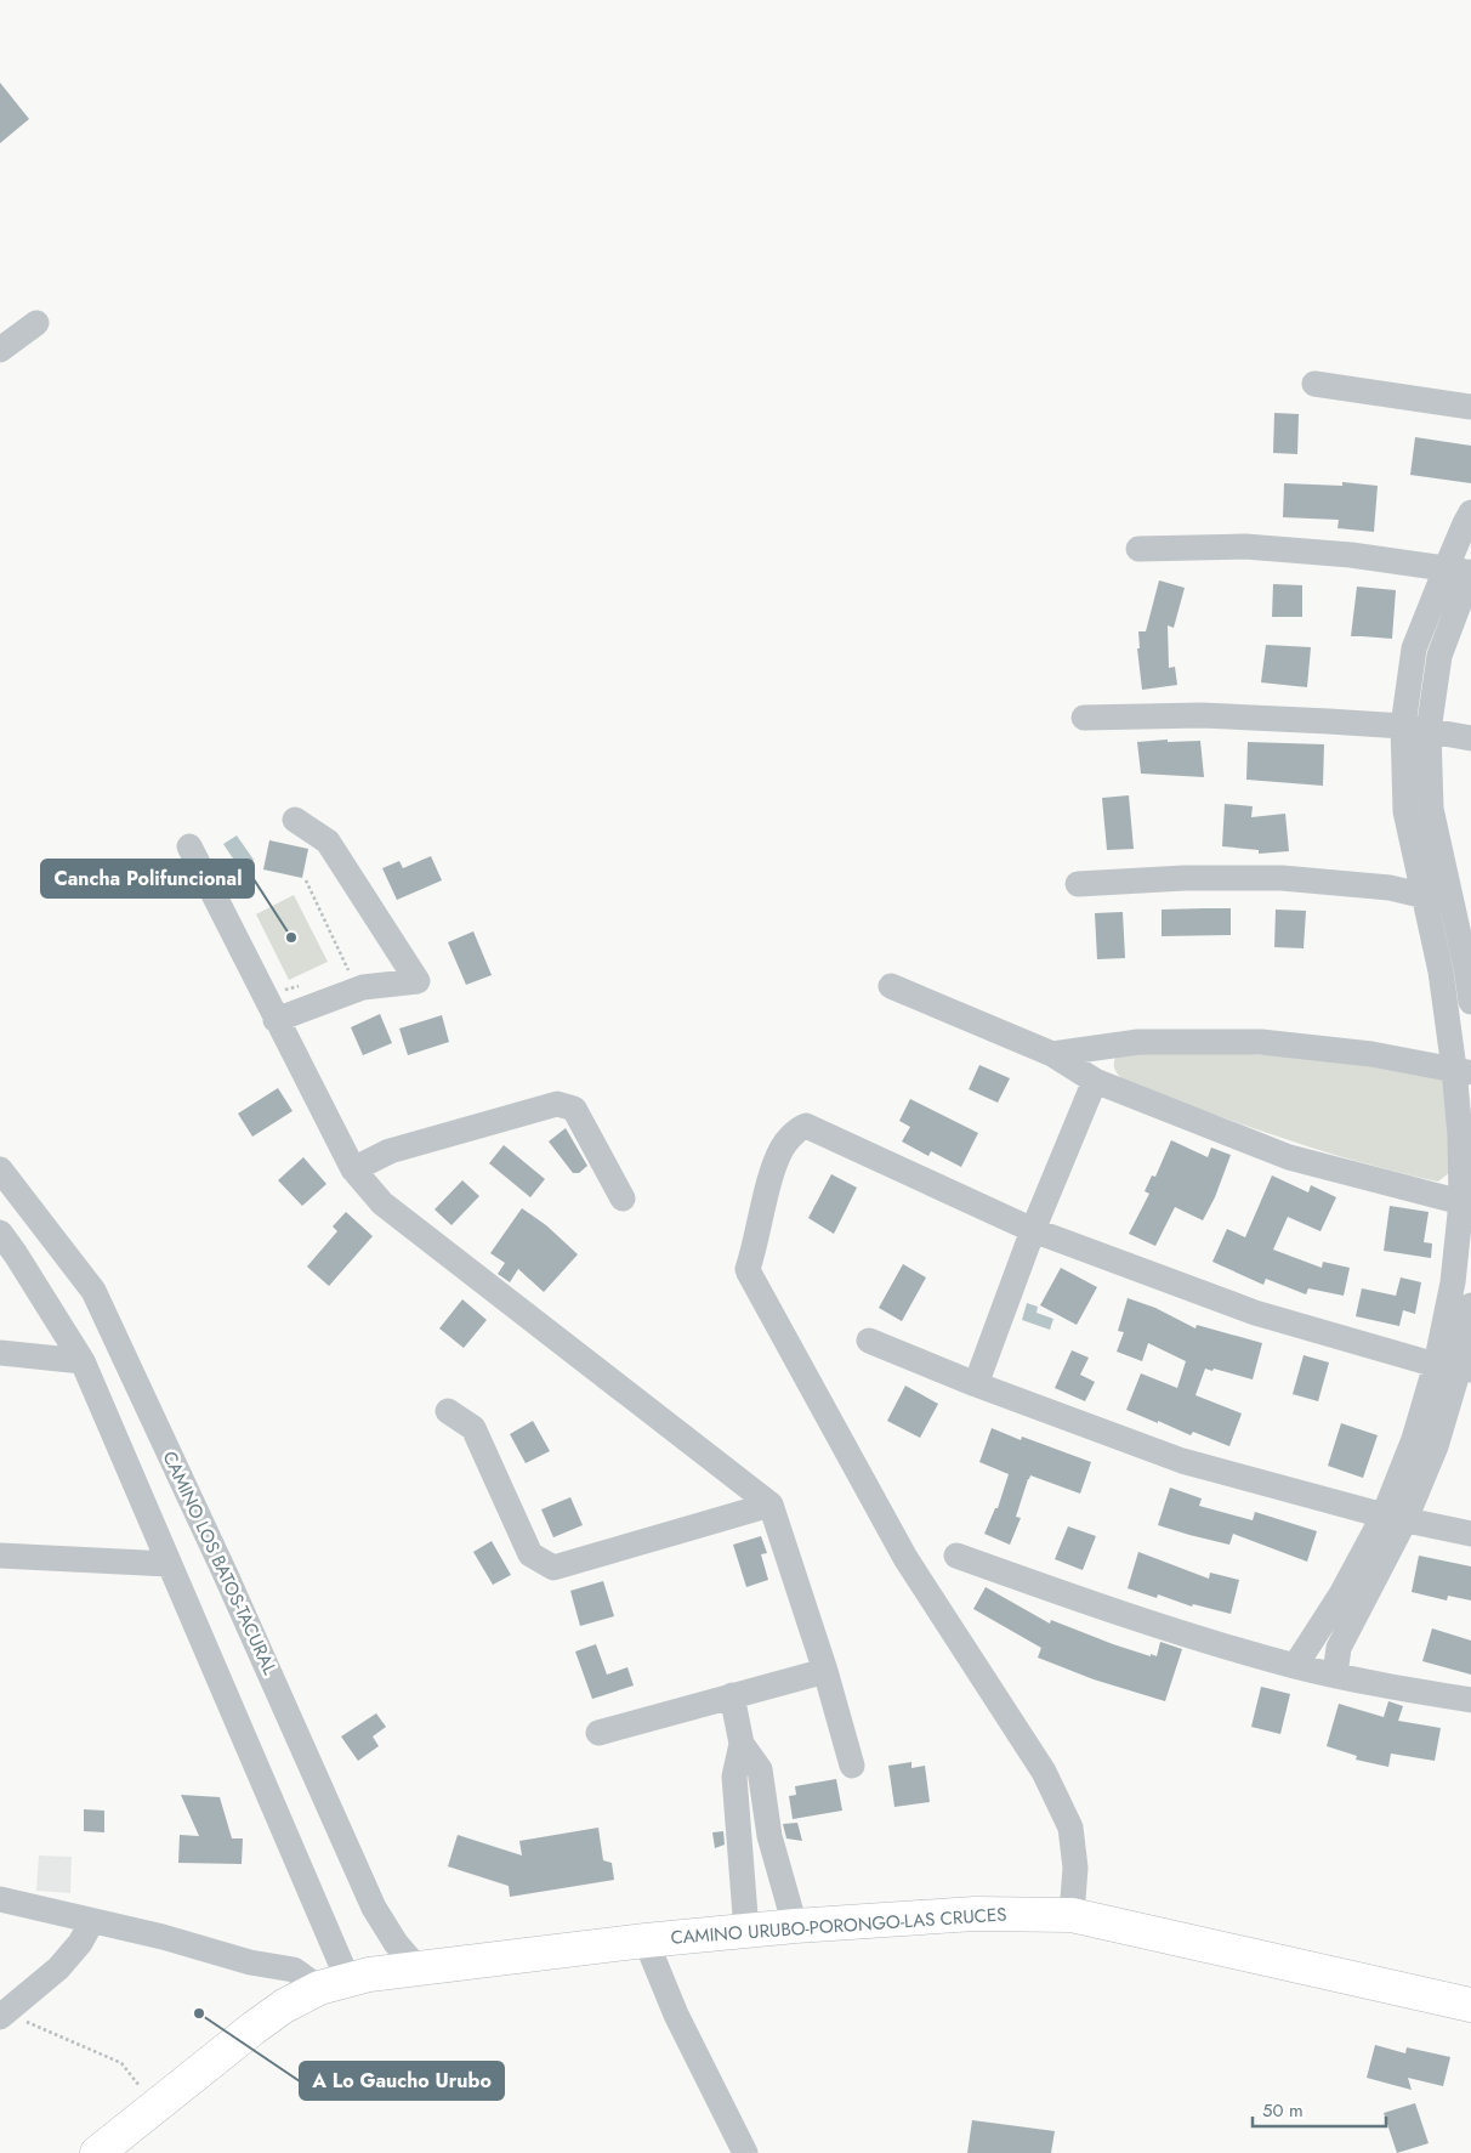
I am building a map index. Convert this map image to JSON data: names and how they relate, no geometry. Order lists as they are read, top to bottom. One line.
{"streets":{"main road":["CAMINO URUBO-PORONGO-LAS CRUCES"],"street":["CAMINO LOS BATOS-TACURAL"]},"crossings":[["CAMINO LOS BATOS-TACURAL","CAMINO URUBO-PORONGO-LAS CRUCES"]],"places":["Cancha Polifuncional","A Lo Gaucho Urubo"],"scale_bar":"50 m"}
